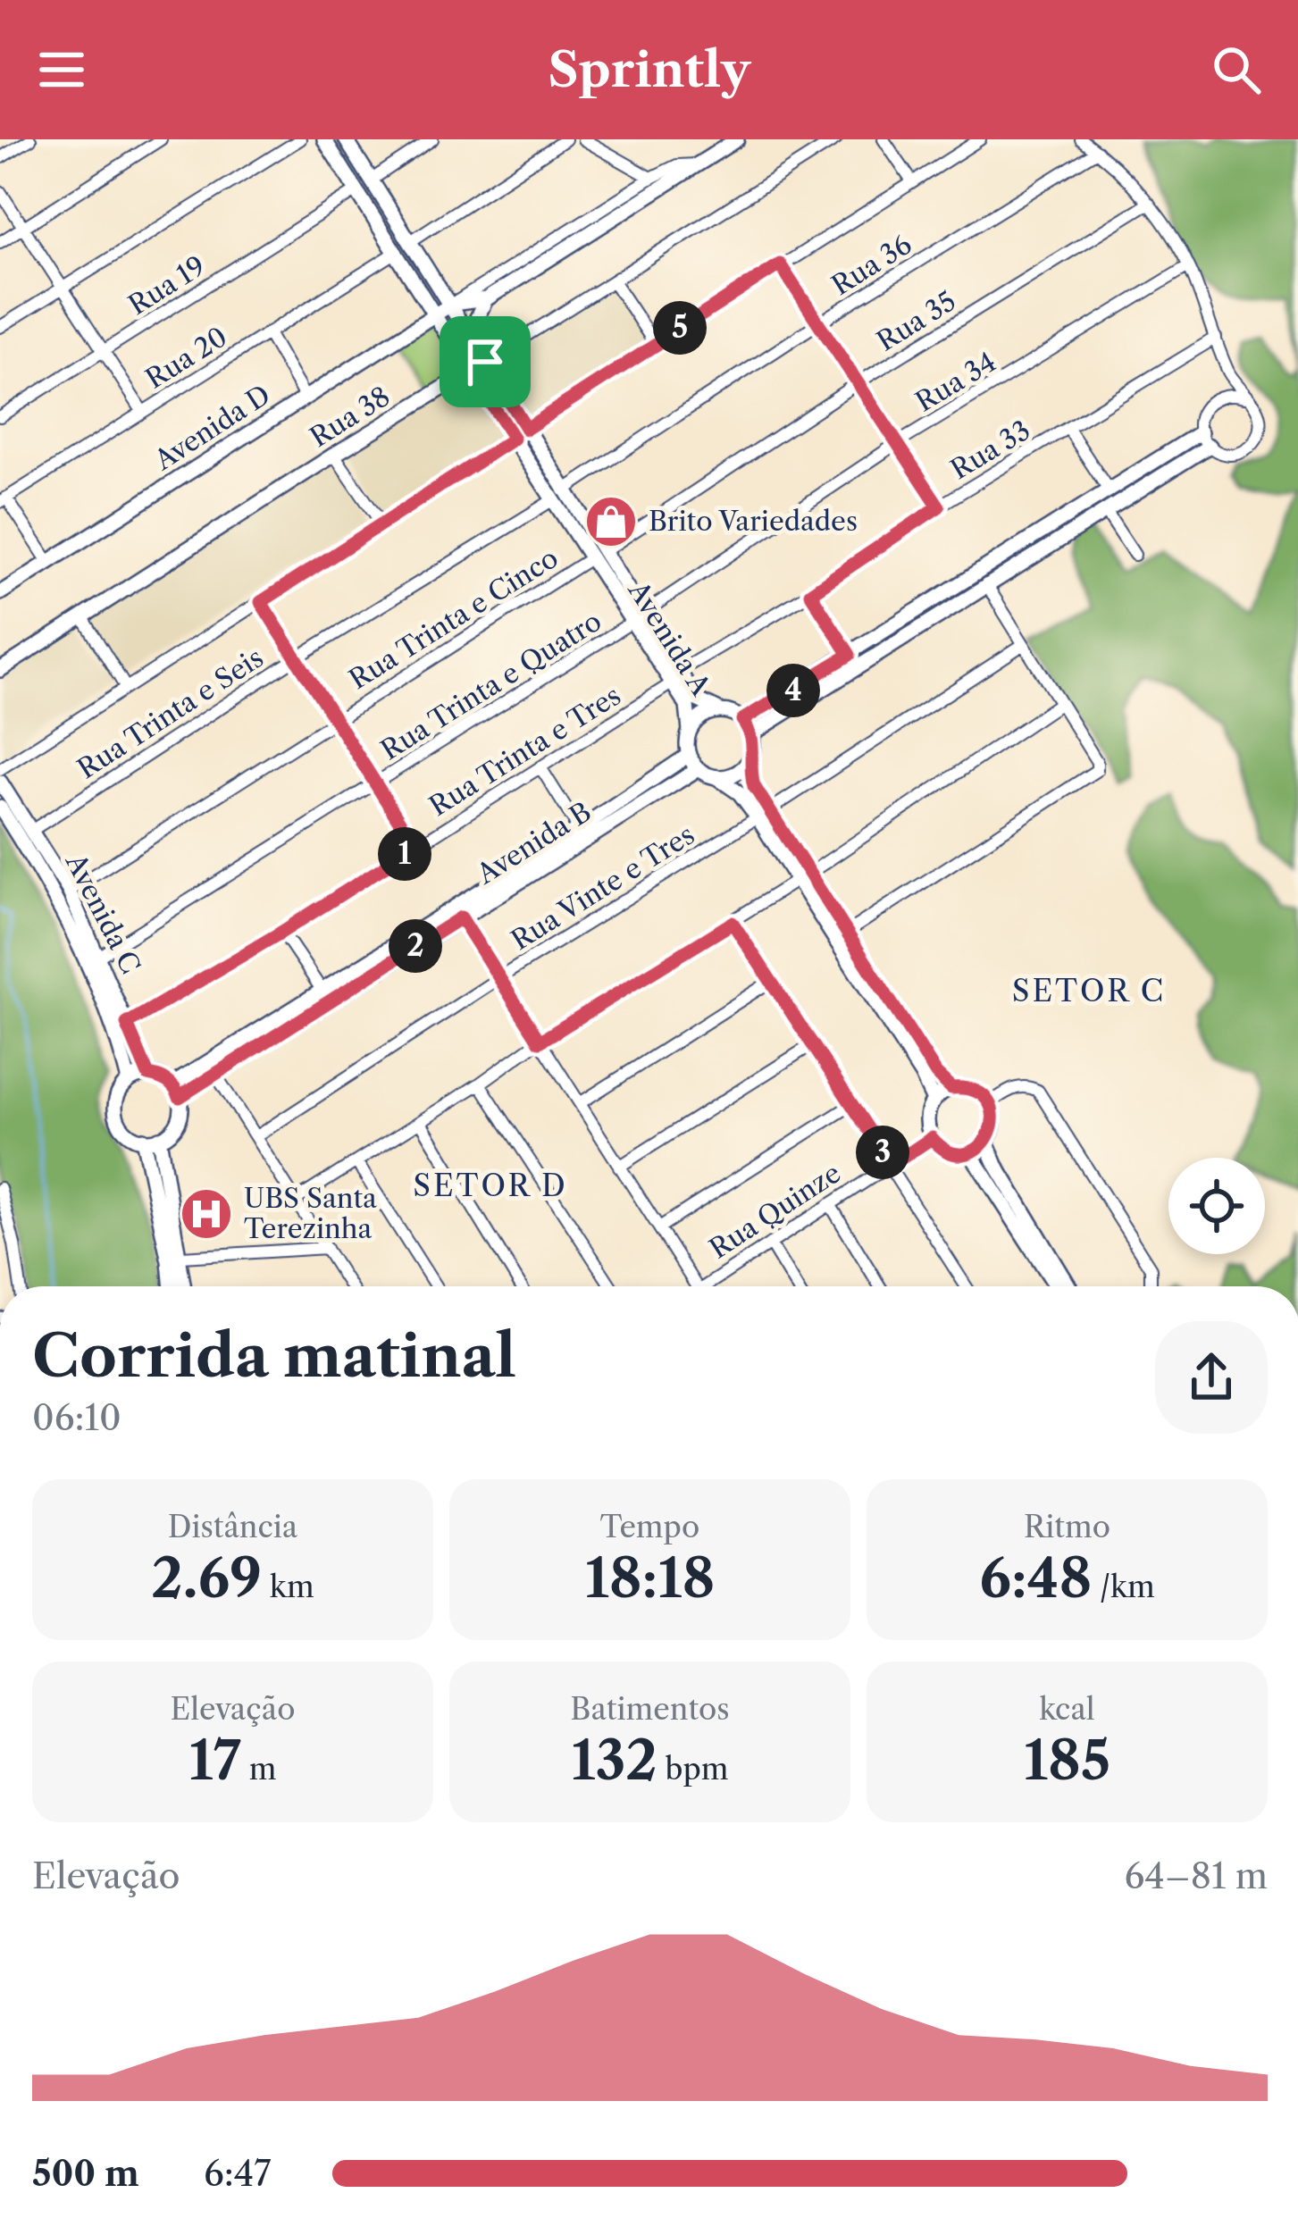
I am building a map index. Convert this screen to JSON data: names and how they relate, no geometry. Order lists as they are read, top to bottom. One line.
{"streets":{"street":["Rua 36","Rua 19","Rua 35","Rua 20","Rua 34","Rua 38","Avenida D","Rua 33","Rua Trinta e Cinco","Avenida A","Rua Trinta e Quatro","Rua Trinta e Seis","Rua Trinta e Tres","Avenida B","Rua Vinte e Tres","Avenida C","Rua Quinze"]},"crossings":[["Rua 36","Avenida A"],["Rua 36","Rua Trinta e Seis"],["Rua 19","Avenida A"],["Rua 35","Rua Trinta e Cinco"],["Rua 35","Avenida A"],["Rua 20","Avenida A"],["Rua 34","Avenida A"],["Rua 34","Rua Trinta e Quatro"],["Rua 38","Avenida A"],["Avenida D","Avenida A"],["Rua 33","Avenida A"],["Rua Trinta e Cinco","Avenida A"],["Rua Trinta e Cinco","Avenida C"],["Avenida A","Rua Trinta e Quatro"],["Avenida A","Rua Trinta e Seis"],["Avenida A","Rua Trinta e Tres"],["Avenida A","Avenida B"],["Rua Trinta e Quatro","Avenida C"],["Rua Trinta e Seis","Avenida C"],["Rua Trinta e Tres","Avenida C"],["Avenida B","Avenida C"]],"districts":["SETOR C","SETOR D"],"places":{"shop":["Brito Variedades"],"hospital":["UBS Santa Terezinha"]},"page":{"header":"Sprintly","pins":["5","4","1","2","3"],"heading":["Corrida matinal","06:10"],"stats":[["Distância","2.69 km"],["Tempo","18:18"],["Ritmo","6:48 /km"],["Elevação","17 m"],["Batimentos","132 bpm"],["kcal","185"]],"chart":["Elevação","64–81 m"],"list":[{"name":"500 m","note":"6:47"}]}}
